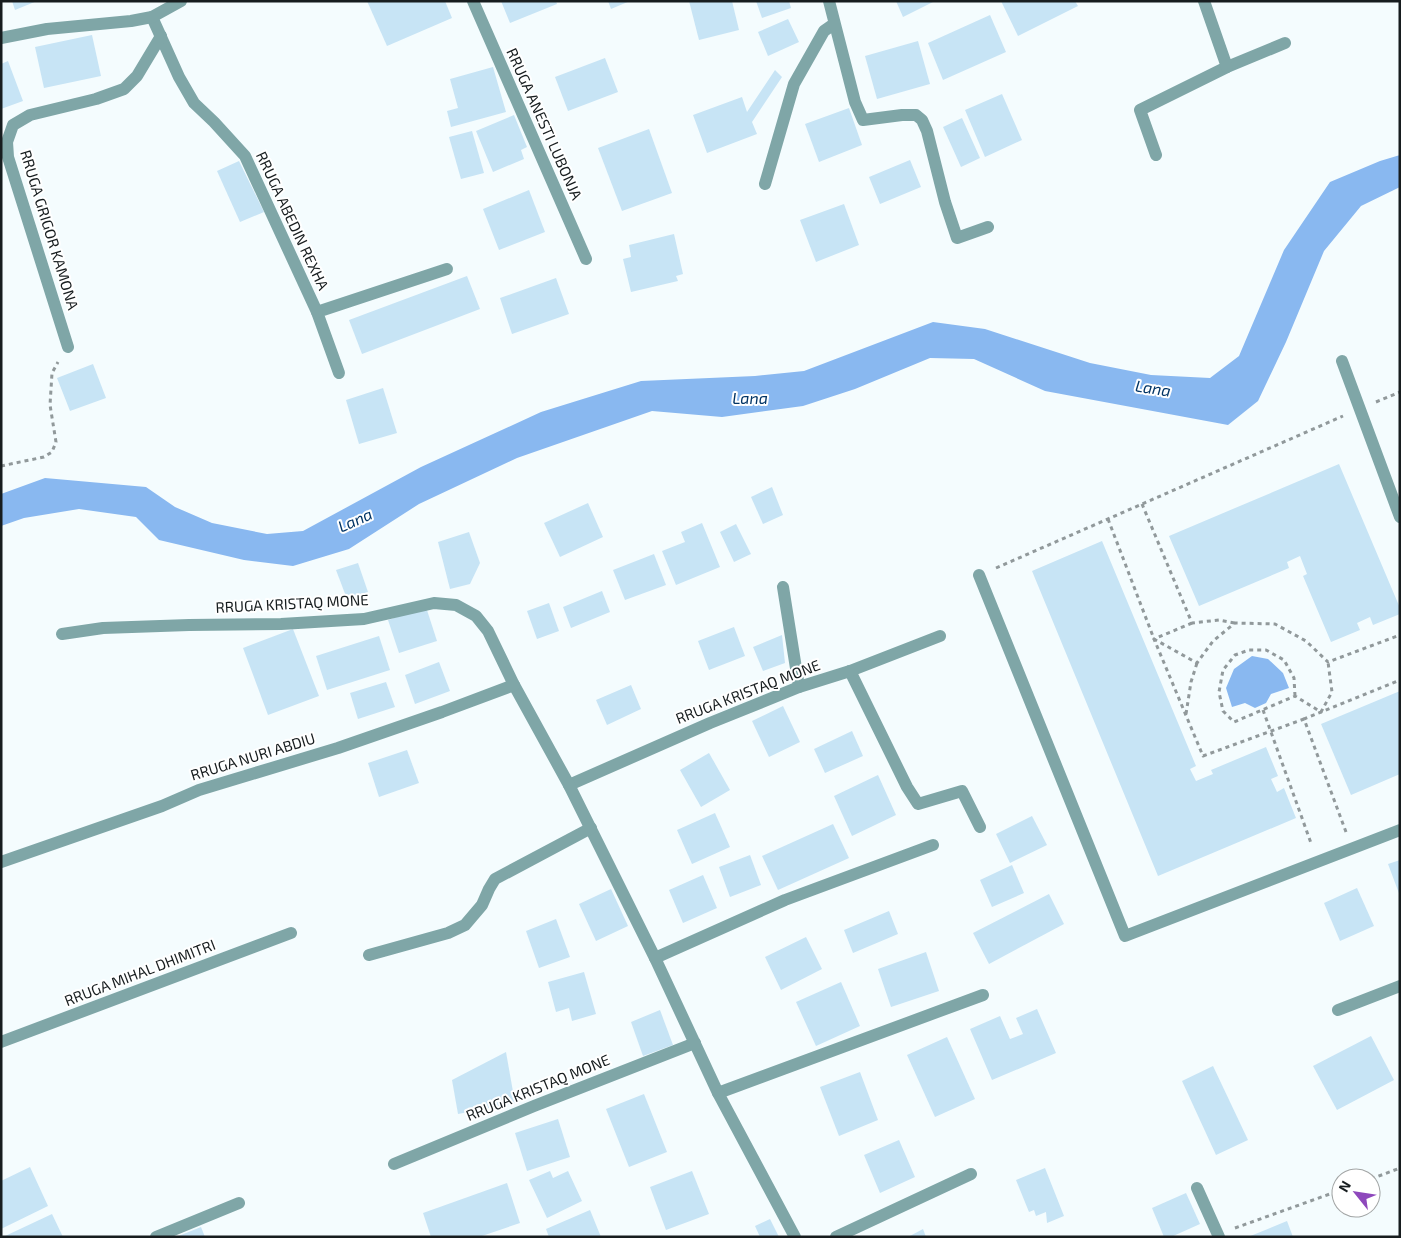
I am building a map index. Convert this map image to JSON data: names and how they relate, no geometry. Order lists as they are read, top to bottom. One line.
{"streets":{"street":["RRUGA ANESTI LUBONJA","RRUGA ABEDIN REXHA","RRUGA GRIGOR KAMONA","RRUGA KRISTAQ MONE","RRUGA NURI ABDIU","RRUGA MIHAL DHIMITRI"]},"crossings":[["RRUGA ABEDIN REXHA","RRUGA GRIGOR KAMONA"],["RRUGA KRISTAQ MONE","RRUGA NURI ABDIU"]],"water":["Lana"],"north":"top left"}
